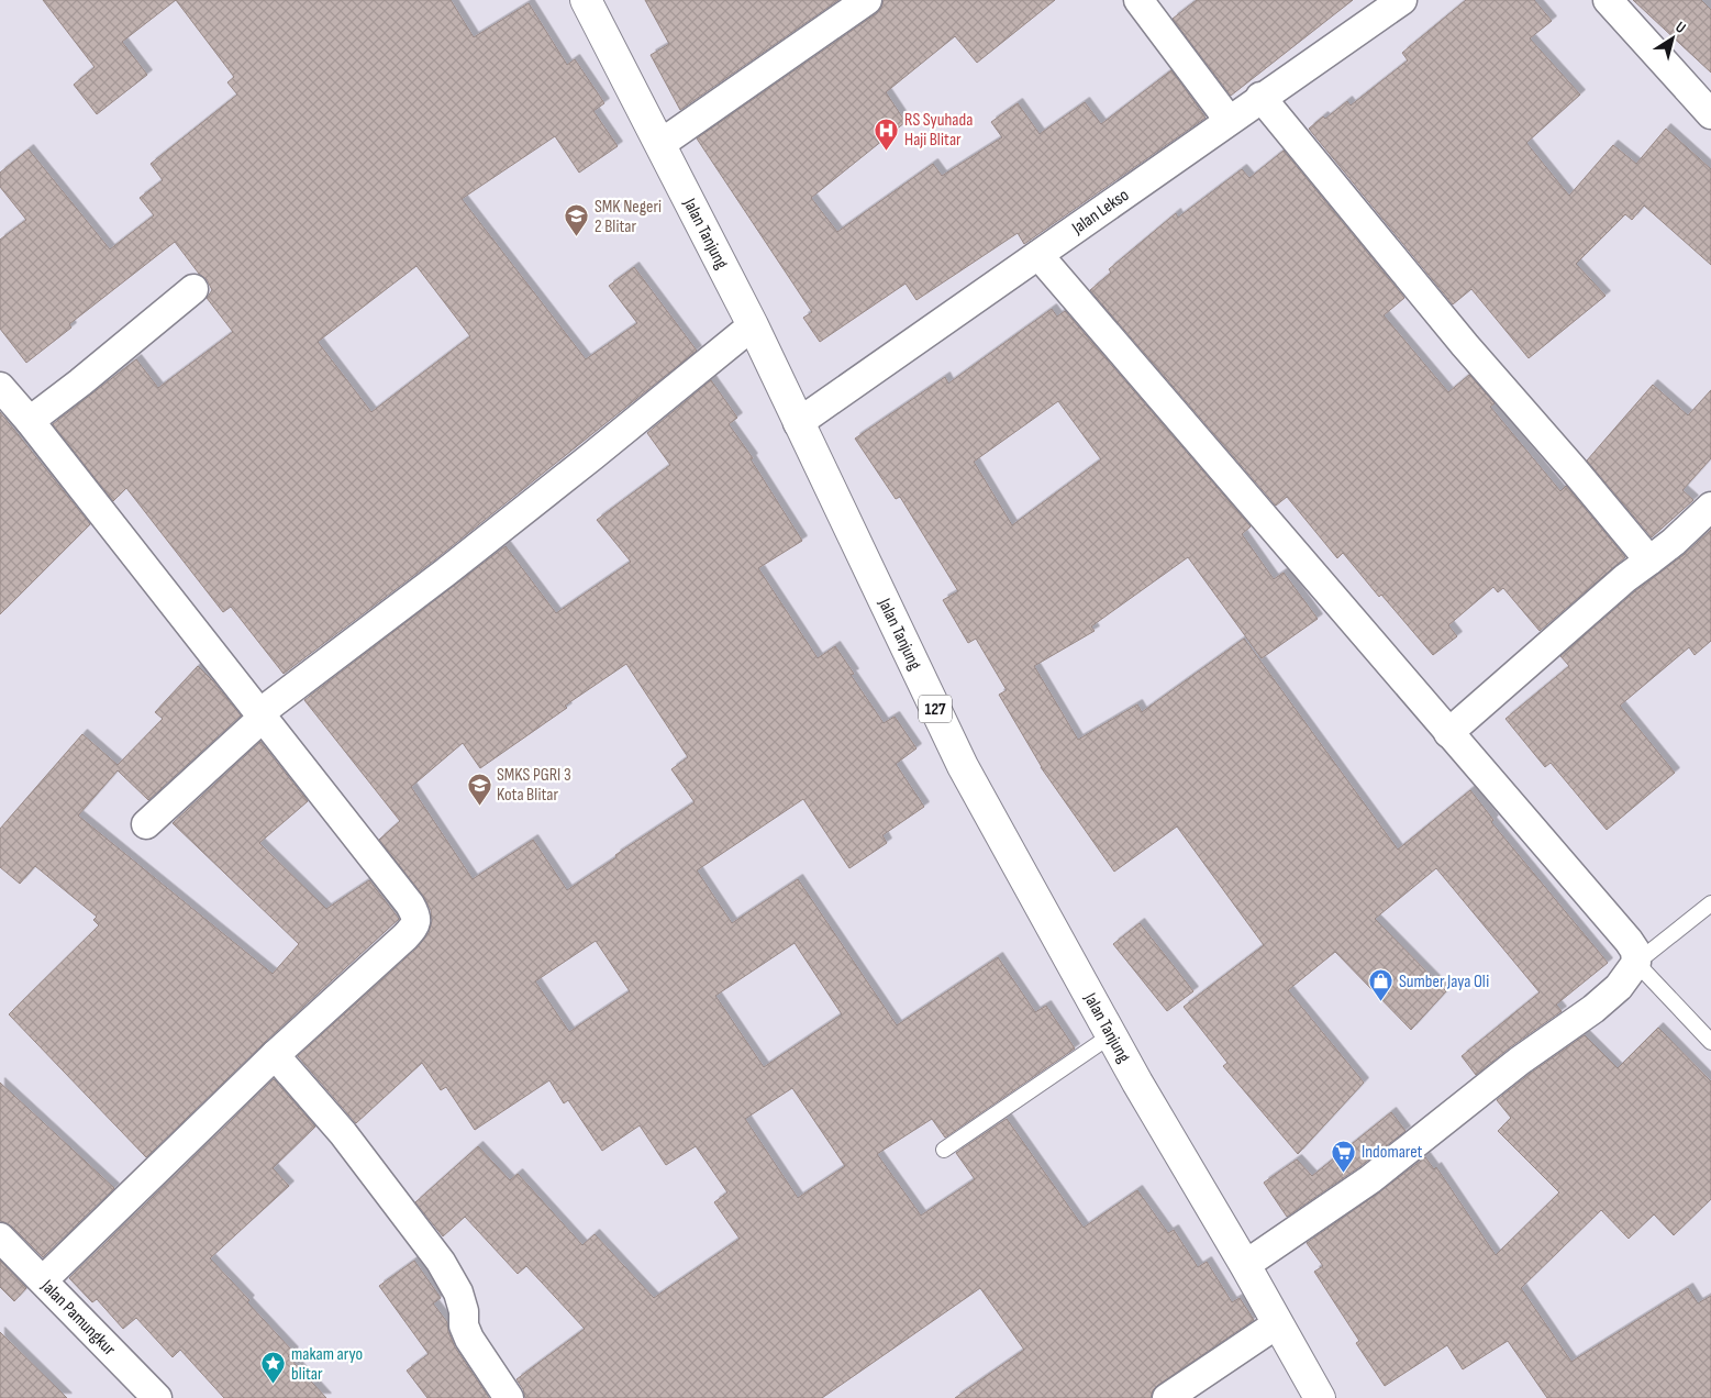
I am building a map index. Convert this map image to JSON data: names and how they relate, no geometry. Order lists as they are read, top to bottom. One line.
{"streets":{"main road":["Jalan Tanjung","127"],"street":["Jalan Lekso","Jalan Pamungkur"]},"crossings":[["Jalan Lekso","Jalan Tanjung"]],"places":{"hospital":["RS Syuhada Haji Blitar"],"school or university":["SMK Negeri 2 Blitar","SMKS PGRI 3 Kota Blitar"],"shop":["Sumber Jaya Oli"],"supermarket":["Indomaret"],"place":["makam aryo blitar"]},"north":"top right"}
